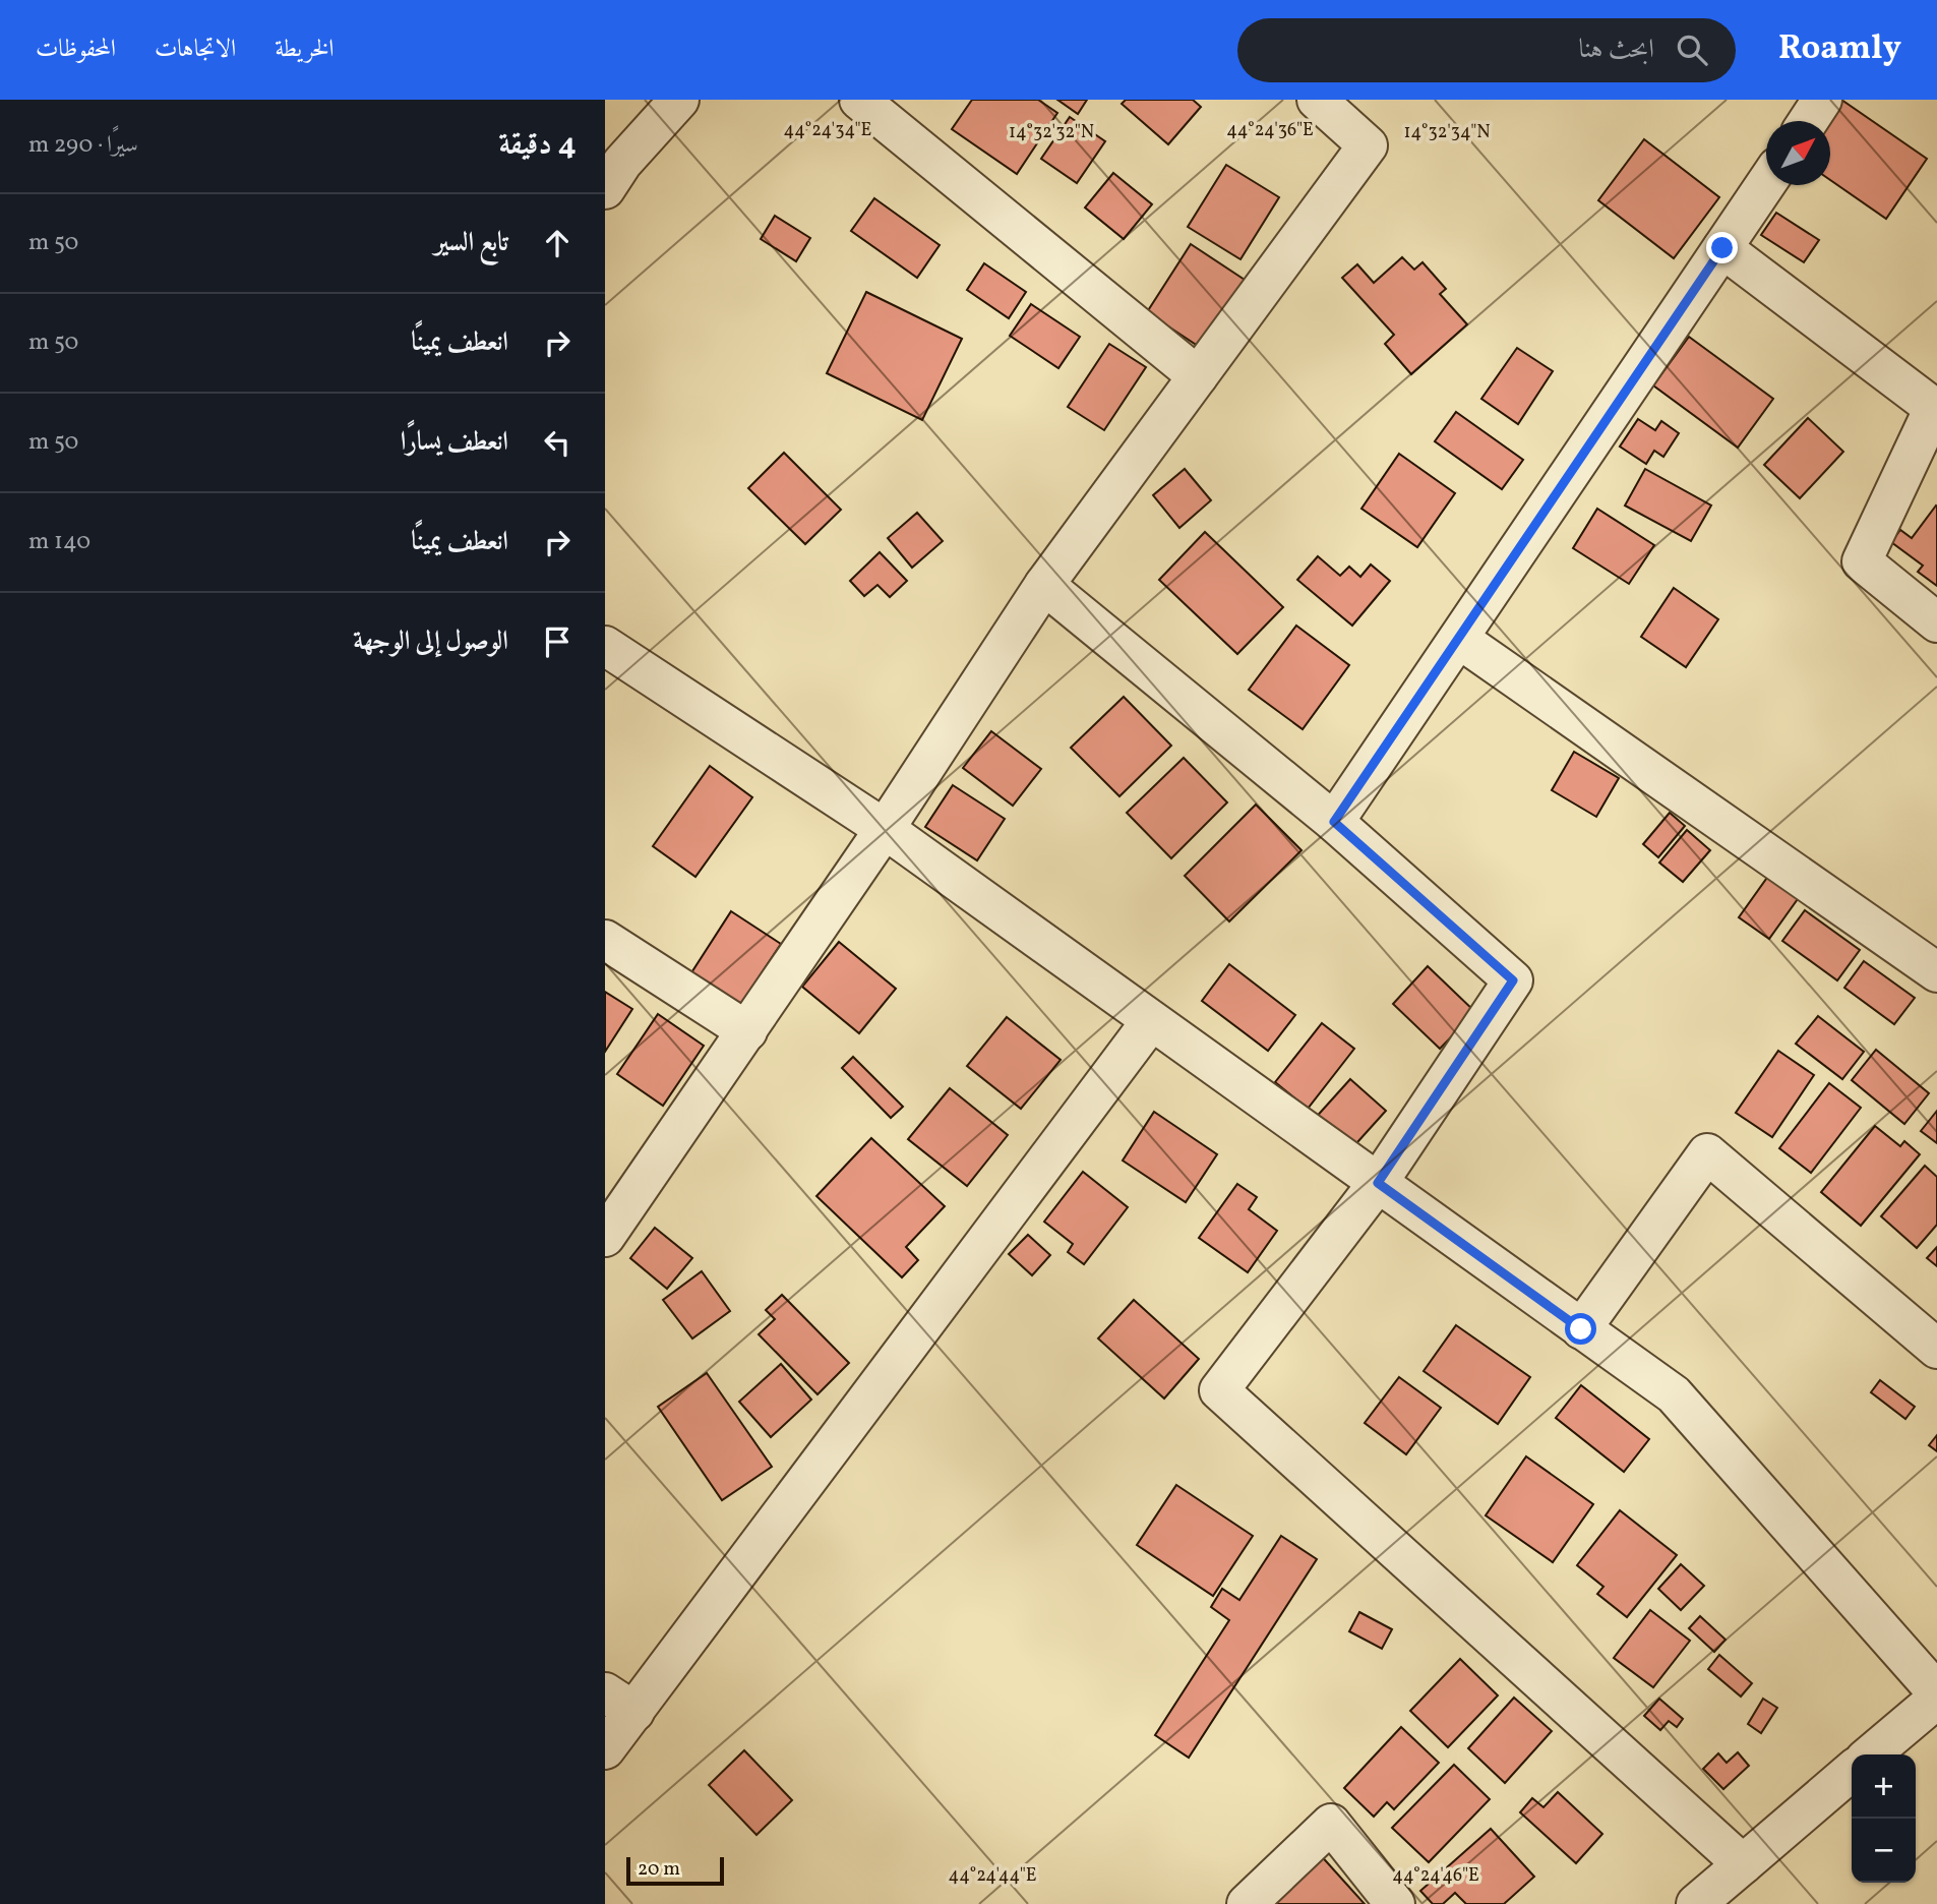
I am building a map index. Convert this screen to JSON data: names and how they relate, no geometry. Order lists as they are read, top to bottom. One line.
{"scale_bar":"20 m","north":"top right","page":{"header":"Roamly","search":"ابحث هنا","nav":["الخريطة","الاتجاهات","المحفوظات"],"heading":["4 دقيقة","سيرًا · 290 m"],"list":[["تابع السير","50 m"],["انعطف يمينًا","50 m"],["انعطف يسارًا","50 m"],["انعطف يمينًا","140 m"],"الوصول إلى الوجهة"],"map_buttons":["+","−"],"scale":"20 m"},"coordinates":["44°24'34\"E","44°24'36\"E","14°32'32\"N","14°32'34\"N","44°24'44\"E","44°24'46\"E"]}
